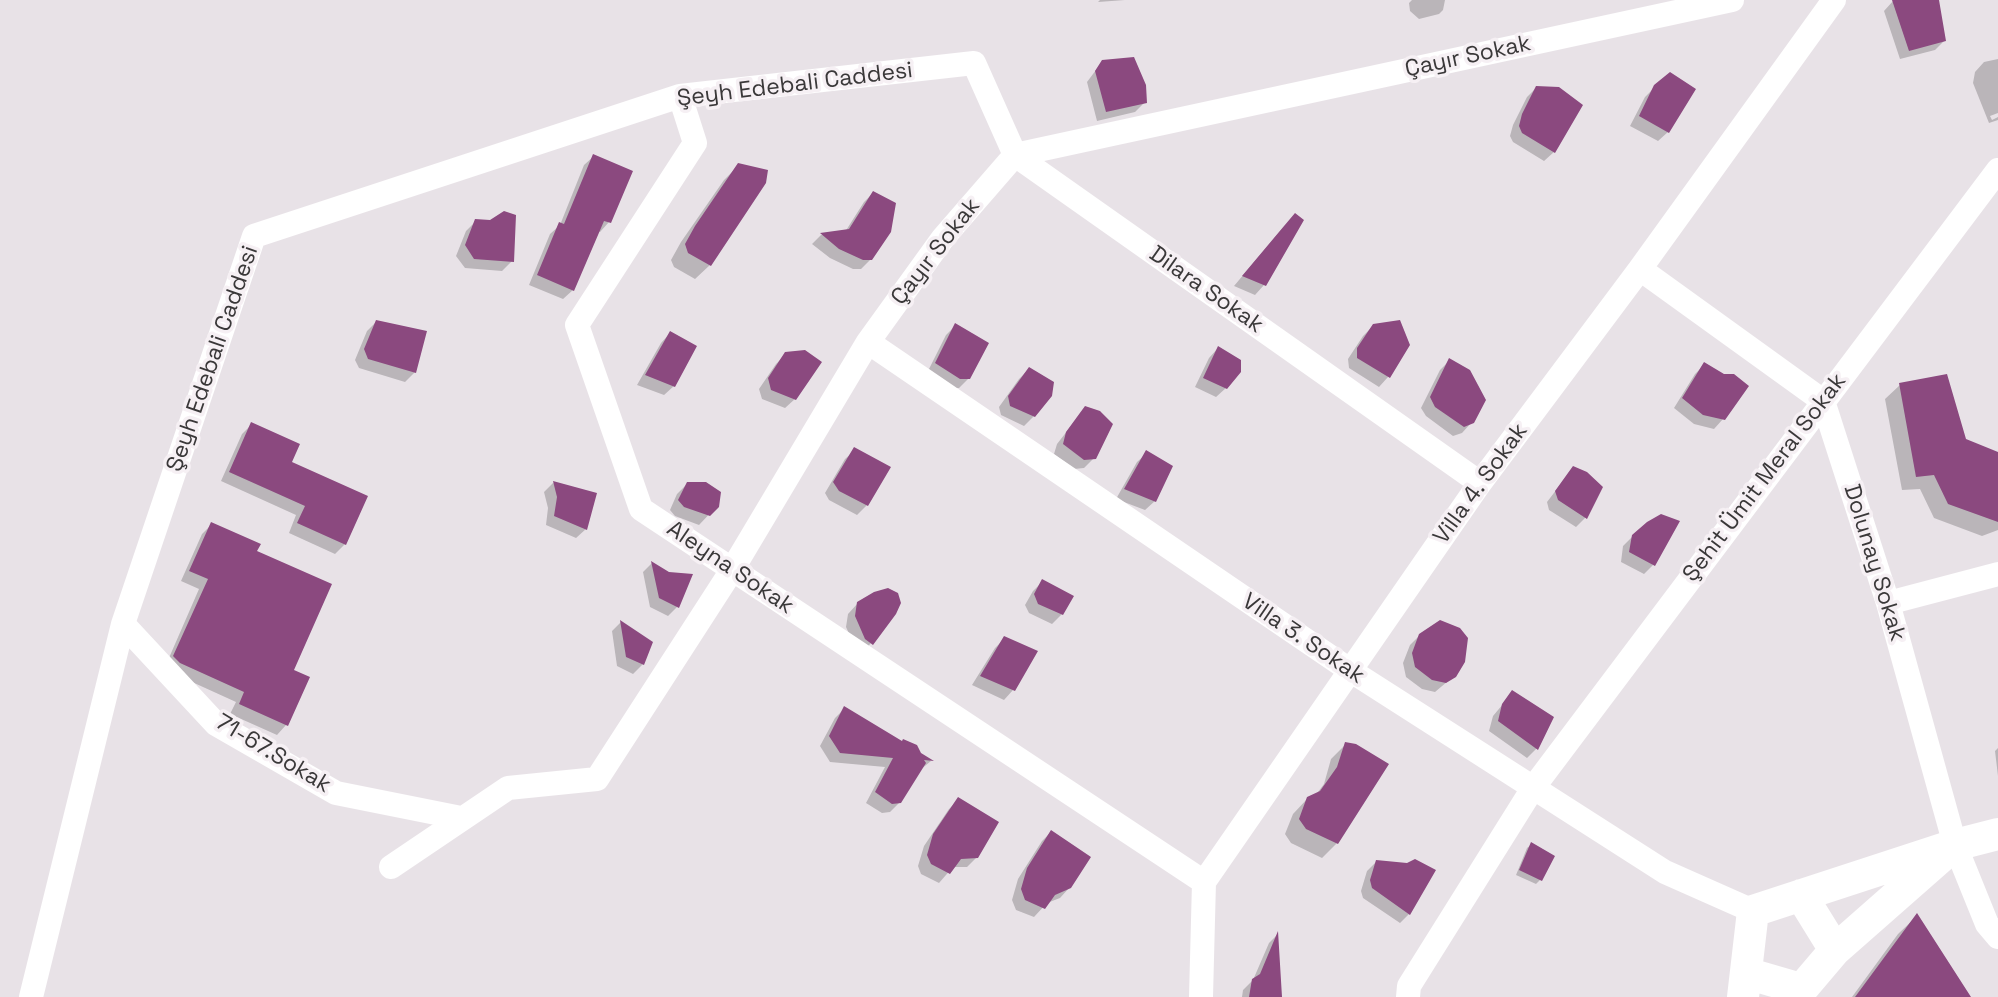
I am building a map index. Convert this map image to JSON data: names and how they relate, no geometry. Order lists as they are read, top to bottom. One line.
{"streets":{"street":["Çayır Sokak","Şeyh Edebali Caddesi","Dilara Sokak","Şehit Ümit Meral Sokak","Villa 4. Sokak","Dolunay Sokak","Aleyna Sokak","Villa 3. Sokak","71-67.Sokak"]},"crossings":[["Çayır Sokak","Şeyh Edebali Caddesi"],["Çayır Sokak","Dilara Sokak"],["Çayır Sokak","Aleyna Sokak"],["Çayır Sokak","Villa 3. Sokak"],["Çayır Sokak","71-67.Sokak"],["Şeyh Edebali Caddesi","Dilara Sokak"],["Şeyh Edebali Caddesi","Aleyna Sokak"],["Şeyh Edebali Caddesi","71-67.Sokak"],["Dilara Sokak","Villa 4. Sokak"],["Şehit Ümit Meral Sokak","Dolunay Sokak"],["Şehit Ümit Meral Sokak","Villa 3. Sokak"],["Villa 4. Sokak","Aleyna Sokak"],["Villa 4. Sokak","Villa 3. Sokak"]]}
